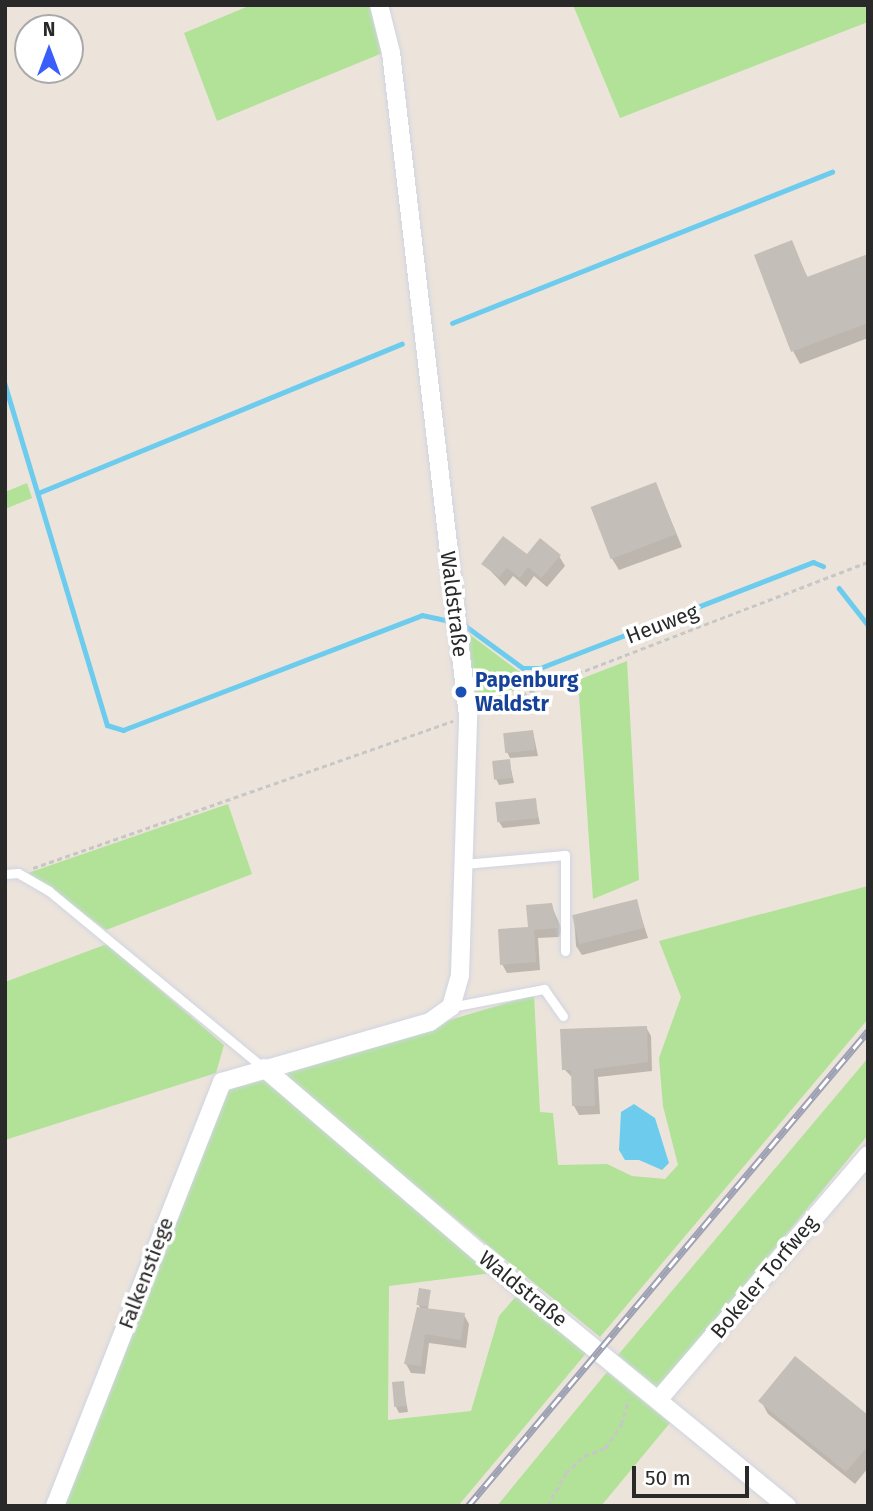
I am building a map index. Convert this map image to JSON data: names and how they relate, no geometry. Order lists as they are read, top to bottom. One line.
{"streets":{"street":["Waldstraße","Falkenstiege","Bokeler Torfweg"],"path":["Heuweg"]},"crossings":[["Waldstraße","Heuweg"],["Waldstraße","Falkenstiege"],["Waldstraße","Bokeler Torfweg"]],"places":["Papenburg Waldstr"],"scale_bar":"50 m","north":"top"}
